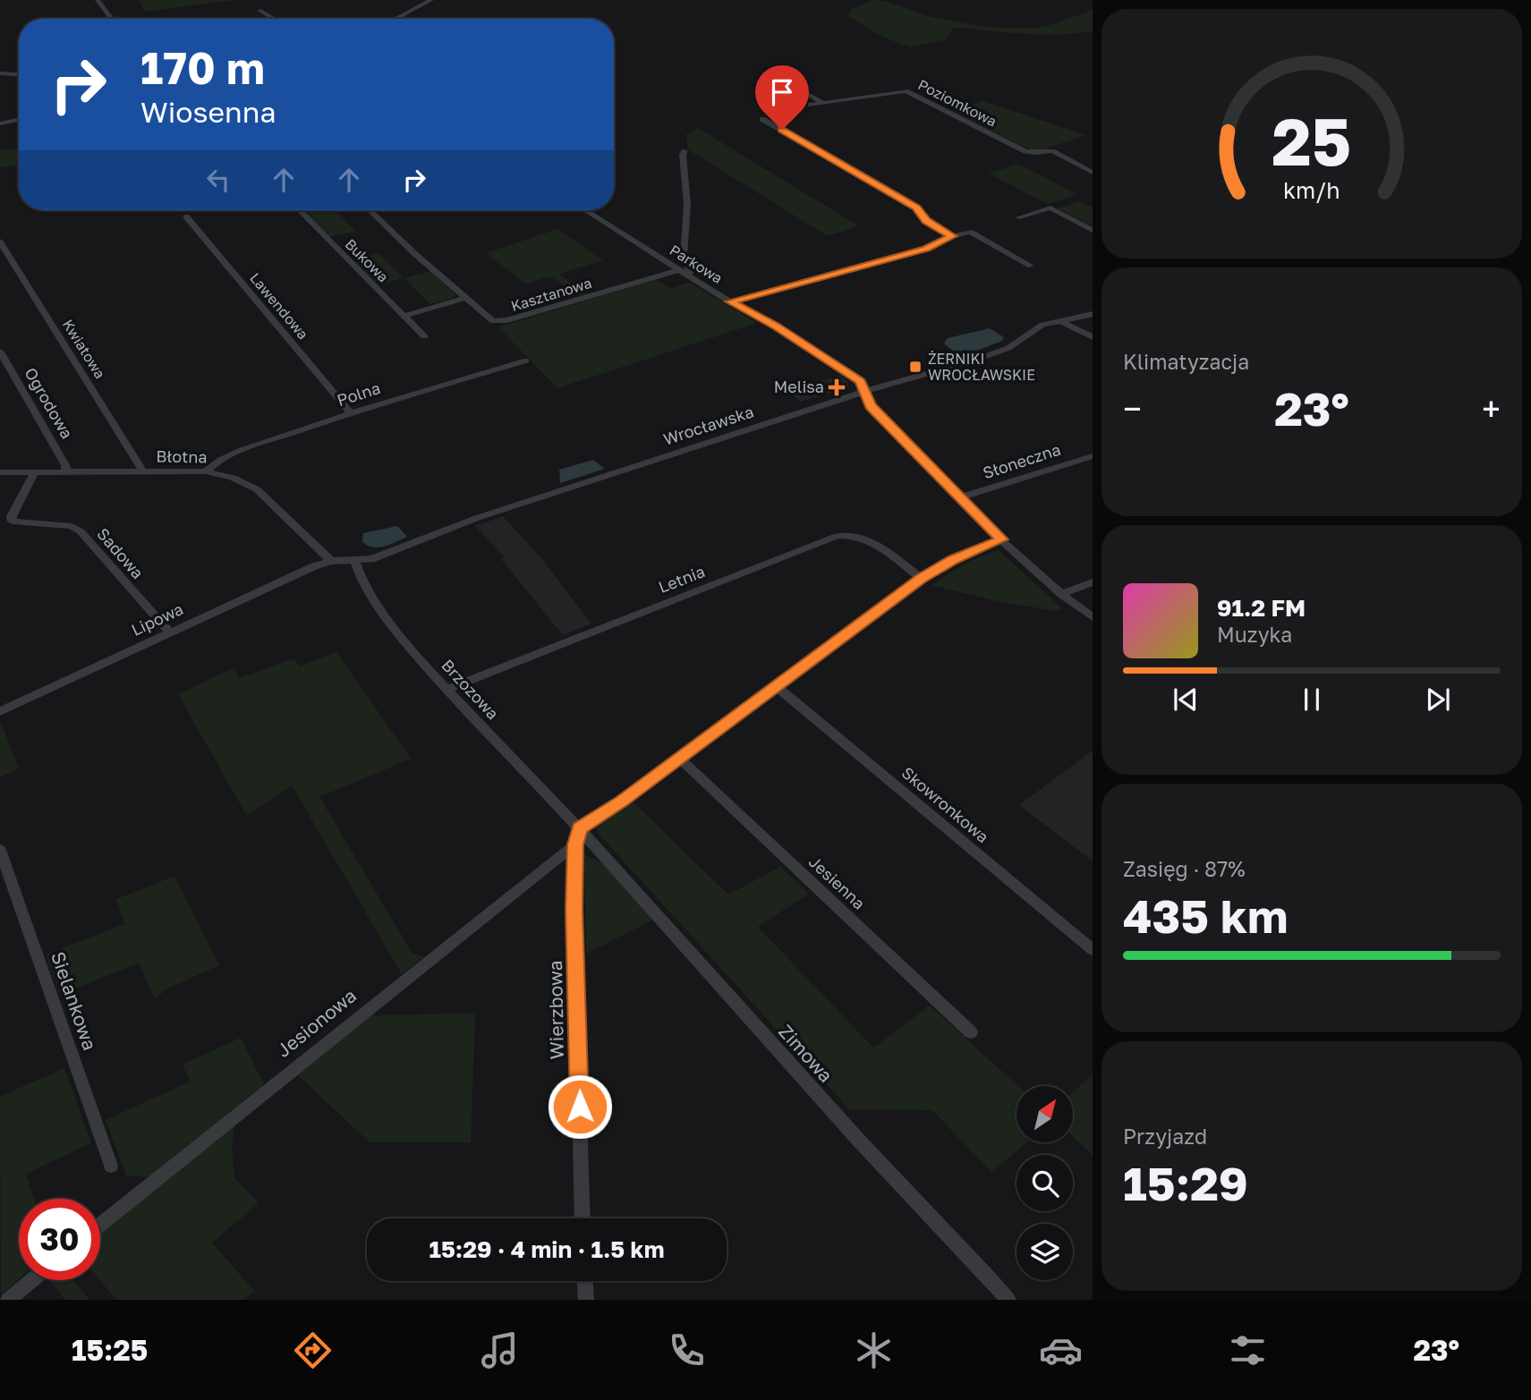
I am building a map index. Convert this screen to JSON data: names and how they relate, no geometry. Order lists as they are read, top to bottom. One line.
{"streets":{"street":["Poziomkowa","Bukowa","Parkowa","Kasztanowa","Lawendowa","Kwiatowa","Polna","Ogrodowa","Wrocławska","Błotna","Słoneczna","Sadowa","Letnia","Lipowa","Brzozowa","Skowronkowa","Jesienna","Sielankowa","Wierzbowa","Jesionowa","Zimowa"]},"crossings":[["Parkowa","Kasztanowa"],["Parkowa","Wrocławska"],["Parkowa","Słoneczna"],["Lawendowa","Polna"],["Kwiatowa","Błotna"],["Polna","Błotna"],["Ogrodowa","Błotna"],["Wrocławska","Błotna"],["Wrocławska","Lipowa"],["Wrocławska","Brzozowa"],["Błotna","Sadowa"],["Błotna","Lipowa"],["Sadowa","Lipowa"],["Letnia","Brzozowa"],["Brzozowa","Wierzbowa"],["Brzozowa","Zimowa"],["Wierzbowa","Jesionowa"],["Wierzbowa","Zimowa"]],"places":{"transit":["ŻERNIKI WROCŁAWSKIE"],"health":["Melisa"]},"north":"top right","page":{"turn":["170 m","Wiosenna"],"tile":["Klimatyzacja",["Zasięg · 87%","435 km"],["Przyjazd","15:29"]],"heat":["−","23°","+"],"song":["91.2 FM","Muzyka"],"limit":"30","trip":"15:29 · 4 min · 1.5 km","tabs":["15:25","23°"],"gauge":["25","km/h"]}}
